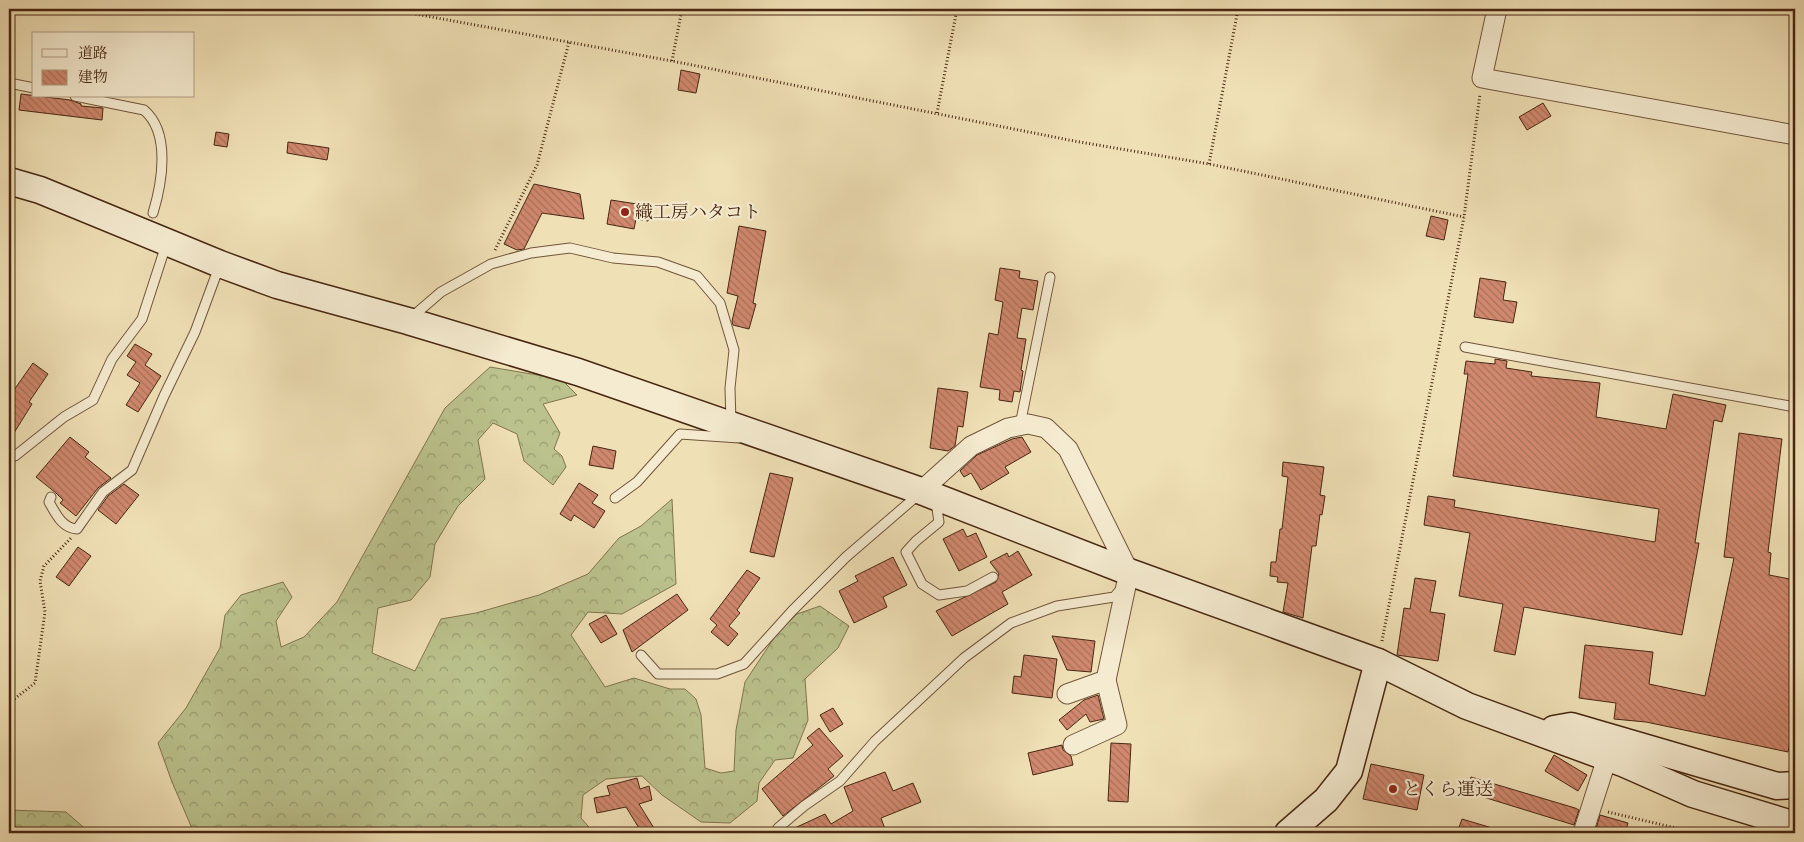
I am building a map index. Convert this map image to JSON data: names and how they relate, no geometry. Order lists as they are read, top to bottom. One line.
{"places":["織工房ハタコト","とくら運送"],"legend":["道路","建物"]}
